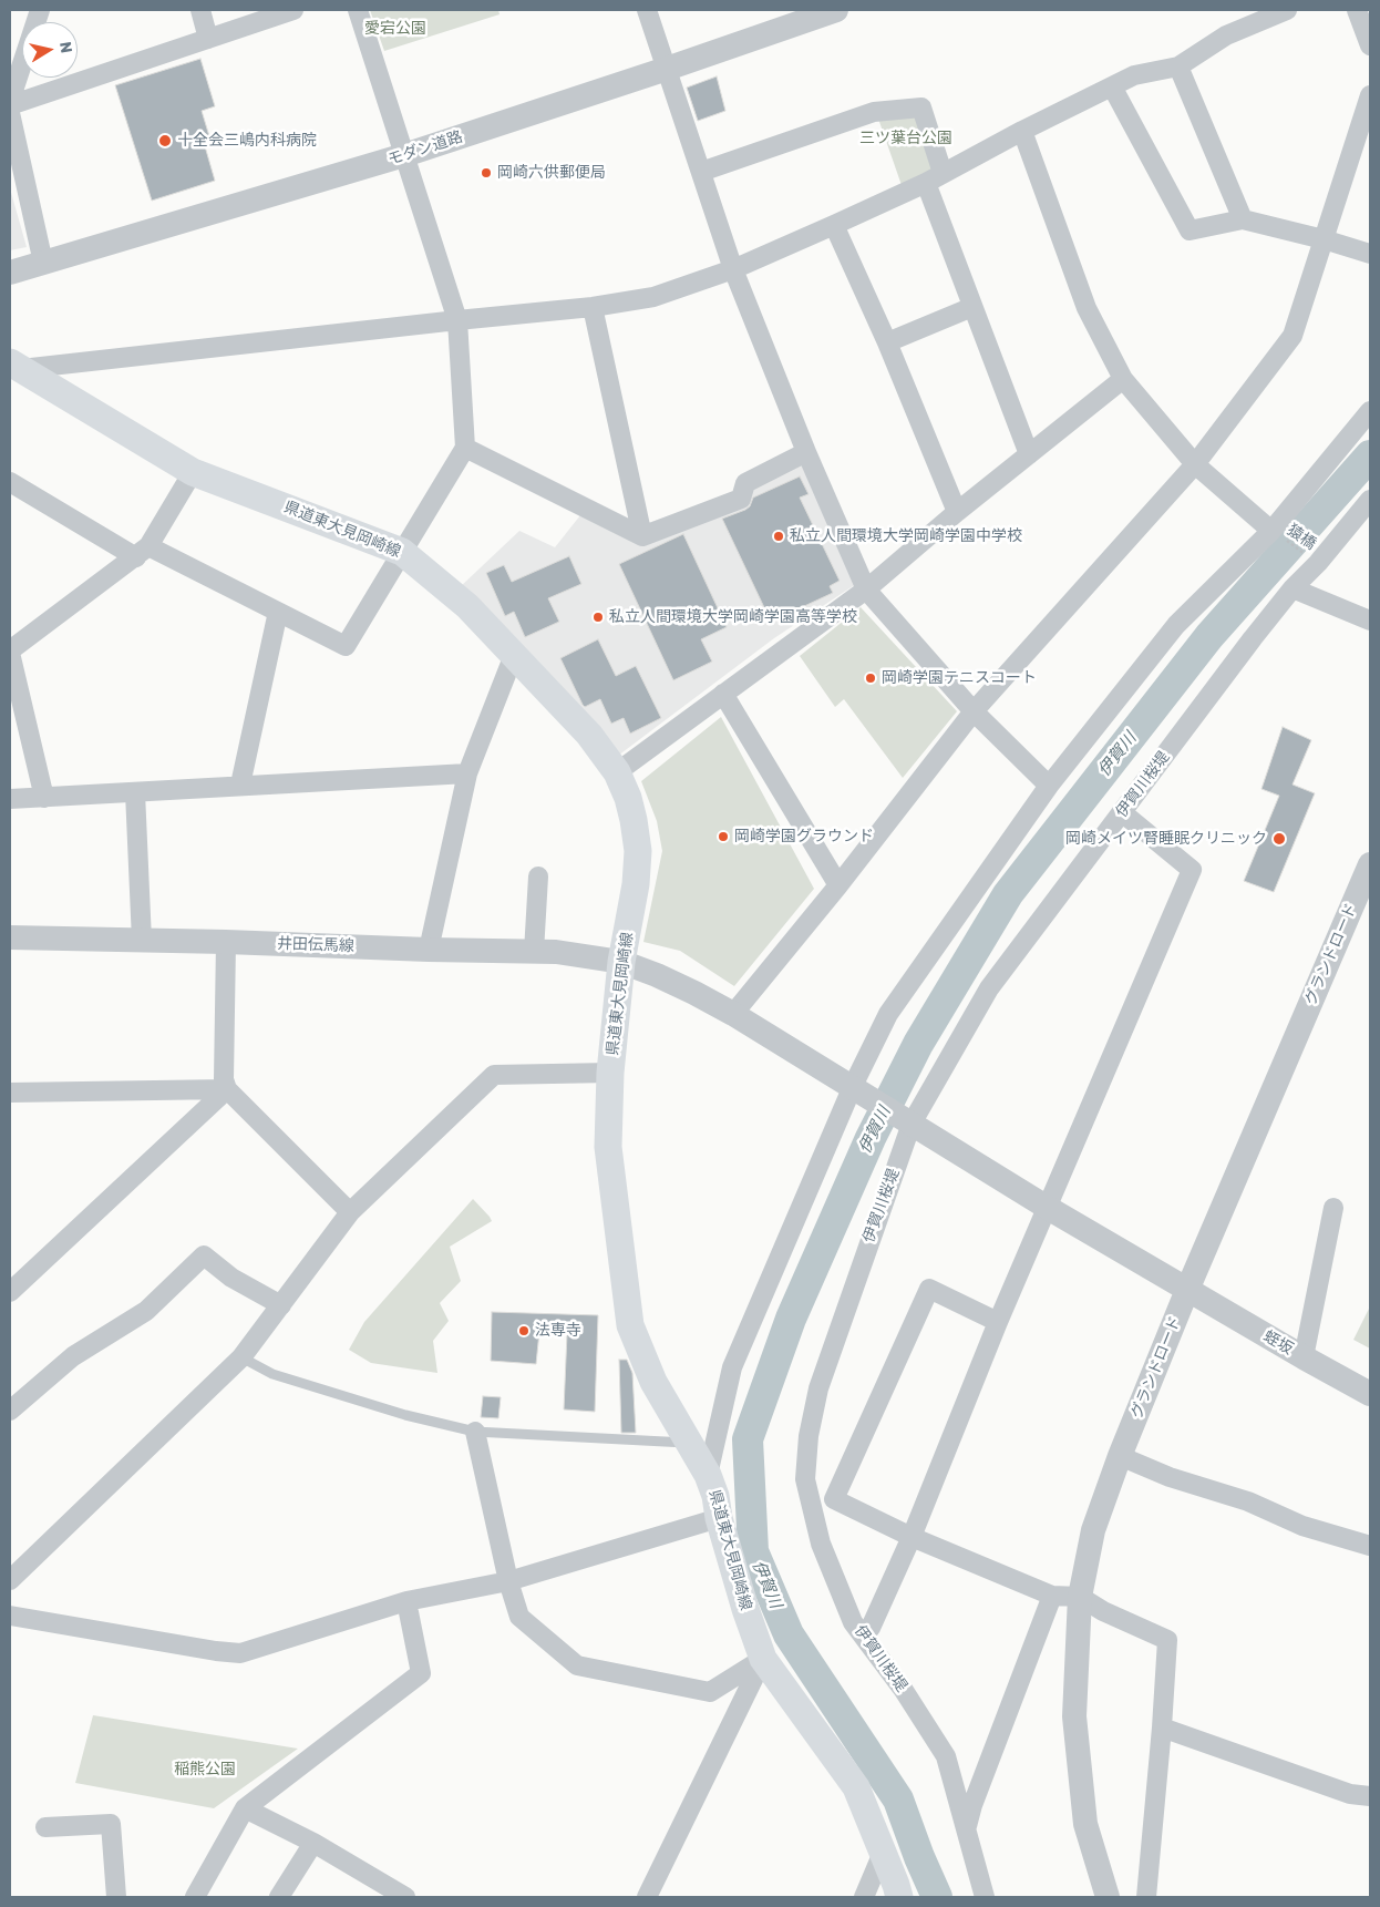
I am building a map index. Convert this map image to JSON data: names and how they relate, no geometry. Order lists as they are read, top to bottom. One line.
{"streets":{"main road":["県道東大見岡崎線"],"street":["モダン道路","伊賀川桜堤","井田伝馬線","グランドロード","蛭坂"],"path":["猿橋"]},"crossings":[["県道東大見岡崎線","井田伝馬線"],["猿橋","伊賀川桜堤"],["伊賀川桜堤","井田伝馬線"],["伊賀川桜堤","蛭坂"],["井田伝馬線","蛭坂"],["グランドロード","蛭坂"]],"water":["伊賀川"],"parks":["愛宕公園","三ツ葉台公園","稲熊公園"],"places":["十全会三嶋内科病院","岡崎六供郵便局","私立人間環境大学岡崎学園中学校","私立人間環境大学岡崎学園高等学校","岡崎学園テニスコート","岡崎学園グラウンド","岡崎メイツ腎睡眠クリニック","法専寺"],"north":"right"}
